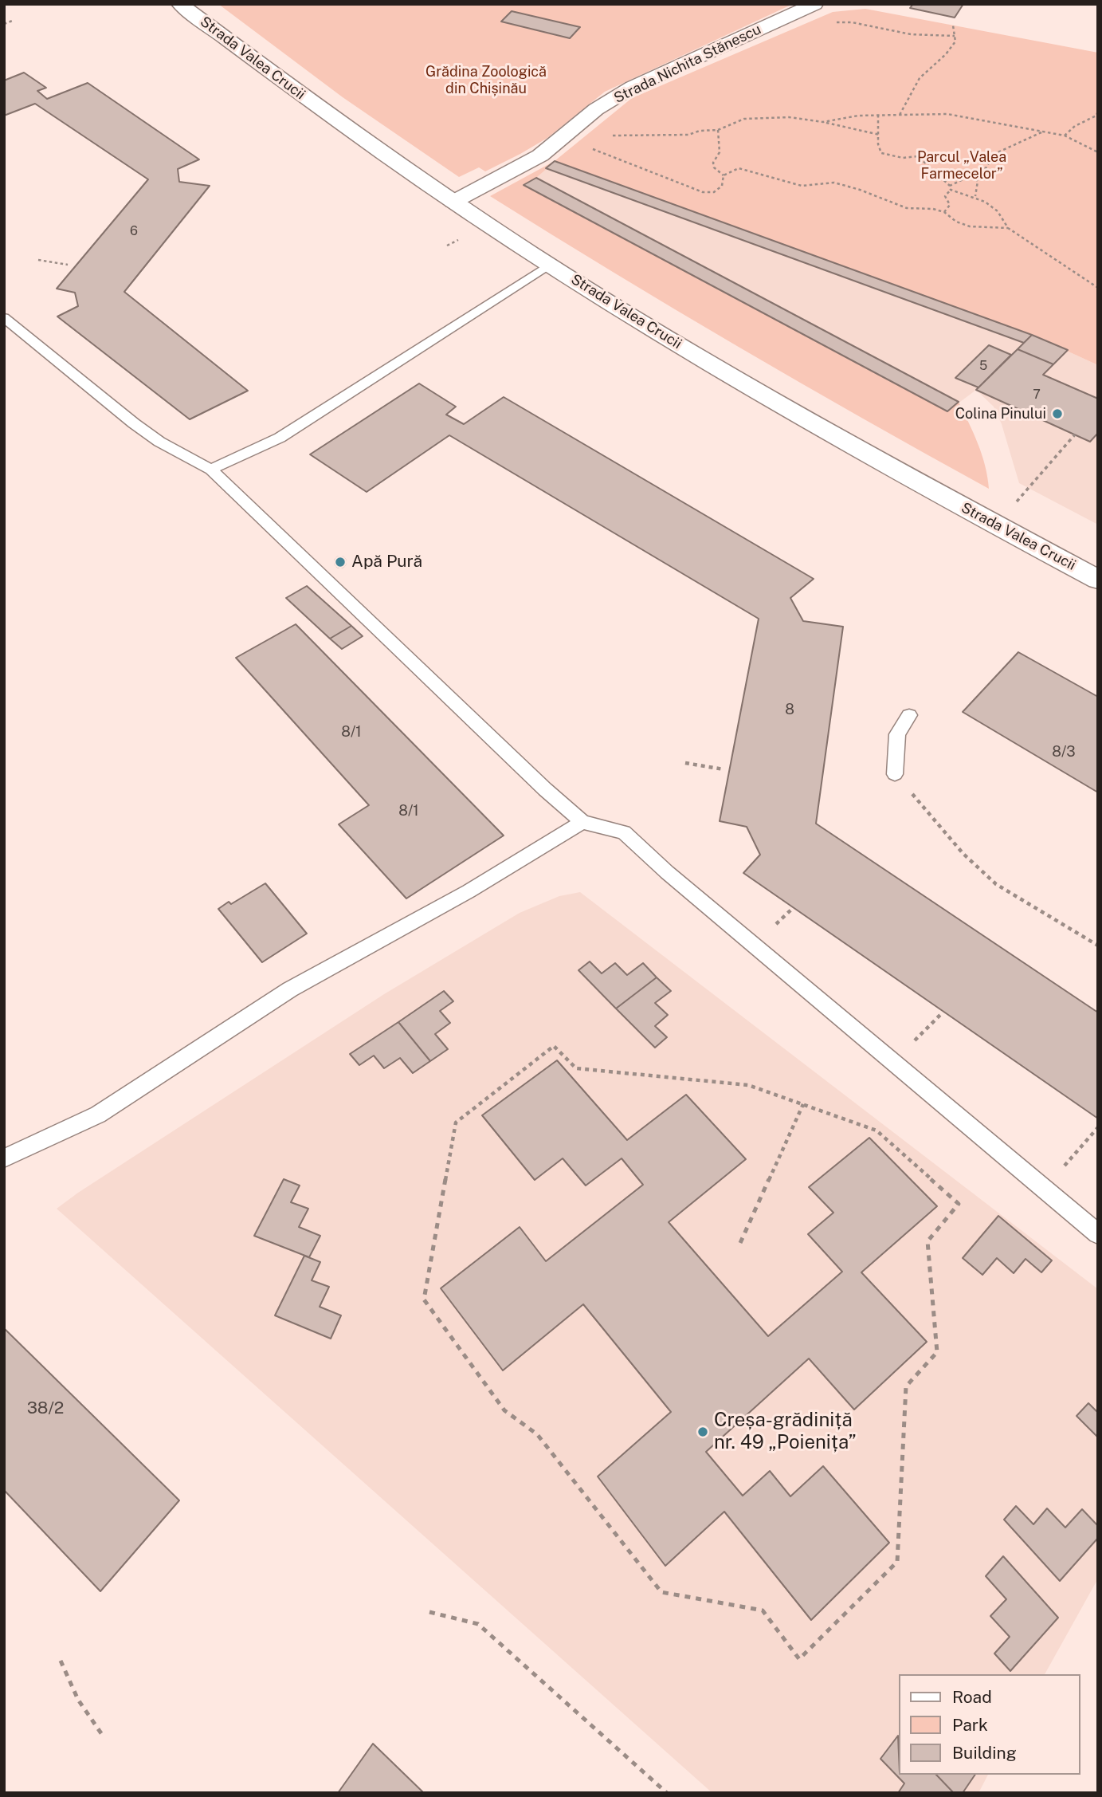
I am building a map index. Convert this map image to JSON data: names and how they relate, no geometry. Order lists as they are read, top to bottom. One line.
{"streets":{"main road":["Strada Valea Crucii","Strada Nichita Stănescu"]},"crossings":[["Strada Valea Crucii","Strada Nichita Stănescu"]],"parks":["Grădina Zoologică din Chișinău","Parcul „Valea Farmecelor”"],"places":["Colina Pinului","Apă Pură","Creșa-grădiniță nr. 49 „Poienița”"],"house_numbers":["6","5","7","8","8/1","8/3","8/1","38/2"],"legend":["Road","Park","Building"]}
